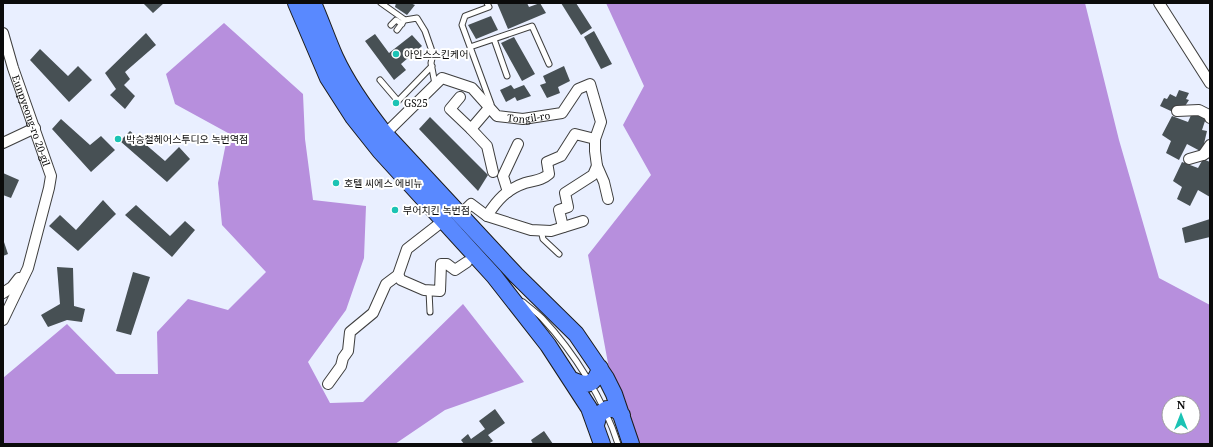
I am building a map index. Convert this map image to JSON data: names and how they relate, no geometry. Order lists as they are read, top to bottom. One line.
{"streets":{"street":["Tongil-ro","Eunpyeong-ro 20-gil"]},"places":["아인스스킨케어","GS25","박승철헤어스투디오 녹번역점","호텔 씨에스 에비뉴","부어치킨 녹번점"],"north":"top"}
